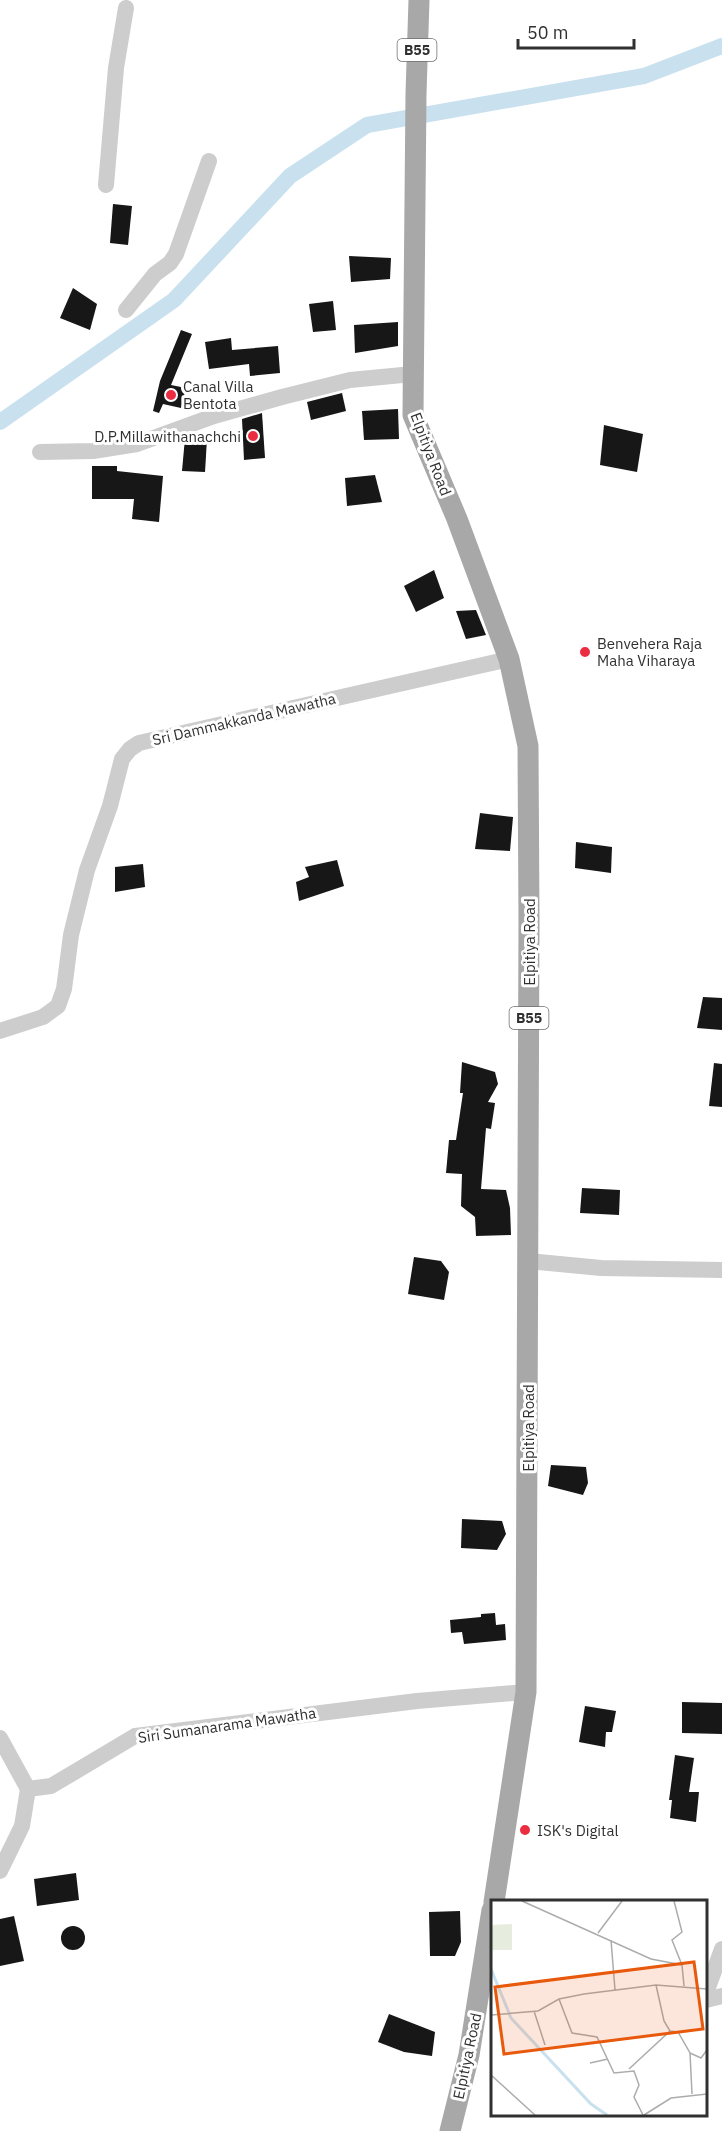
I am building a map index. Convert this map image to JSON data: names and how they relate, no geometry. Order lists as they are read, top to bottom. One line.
{"streets":{"main road":["B55","Elpitiya Road"],"street":["Sri Dammakkanda Mawatha","Siri Sumanarama Mawatha"]},"crossings":[["Elpitiya Road","Sri Dammakkanda Mawatha"],["Elpitiya Road","Siri Sumanarama Mawatha"]],"places":["Canal Villa Bentota","D.P.Millawithanachchi","Benvehera Raja Maha Viharaya","ISK's Digital"],"scale_bar":"50 m"}
